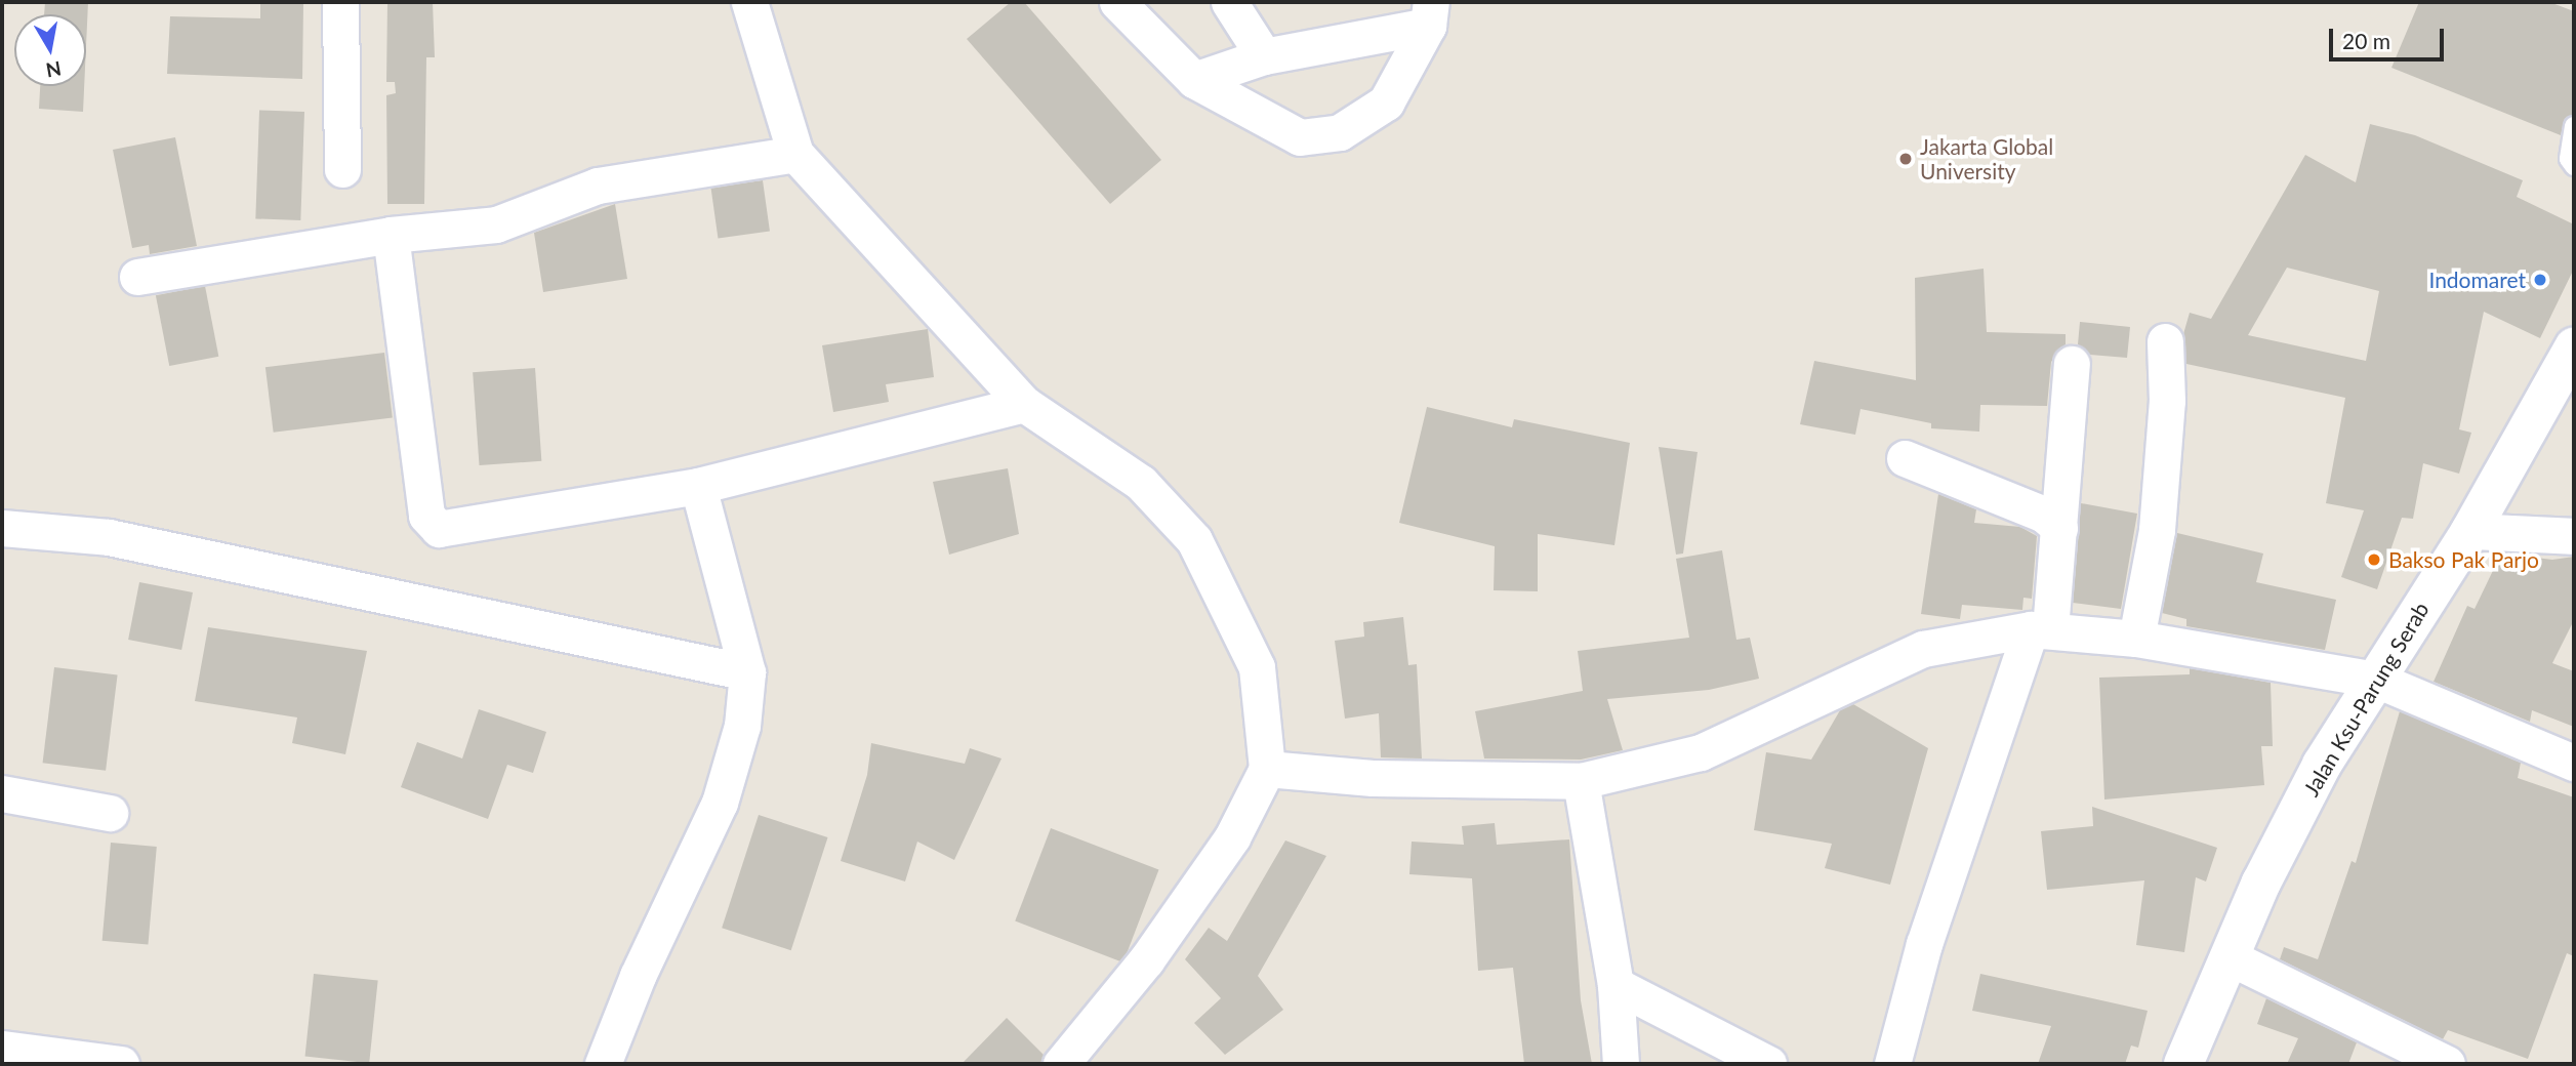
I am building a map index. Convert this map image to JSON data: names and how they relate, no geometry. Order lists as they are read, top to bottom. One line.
{"streets":{"street":["Jalan Ksu-Parung Serab"]},"places":["Jakarta Global University","Indomaret","Bakso Pak Parjo"],"scale_bar":"20 m","north":"bottom"}
